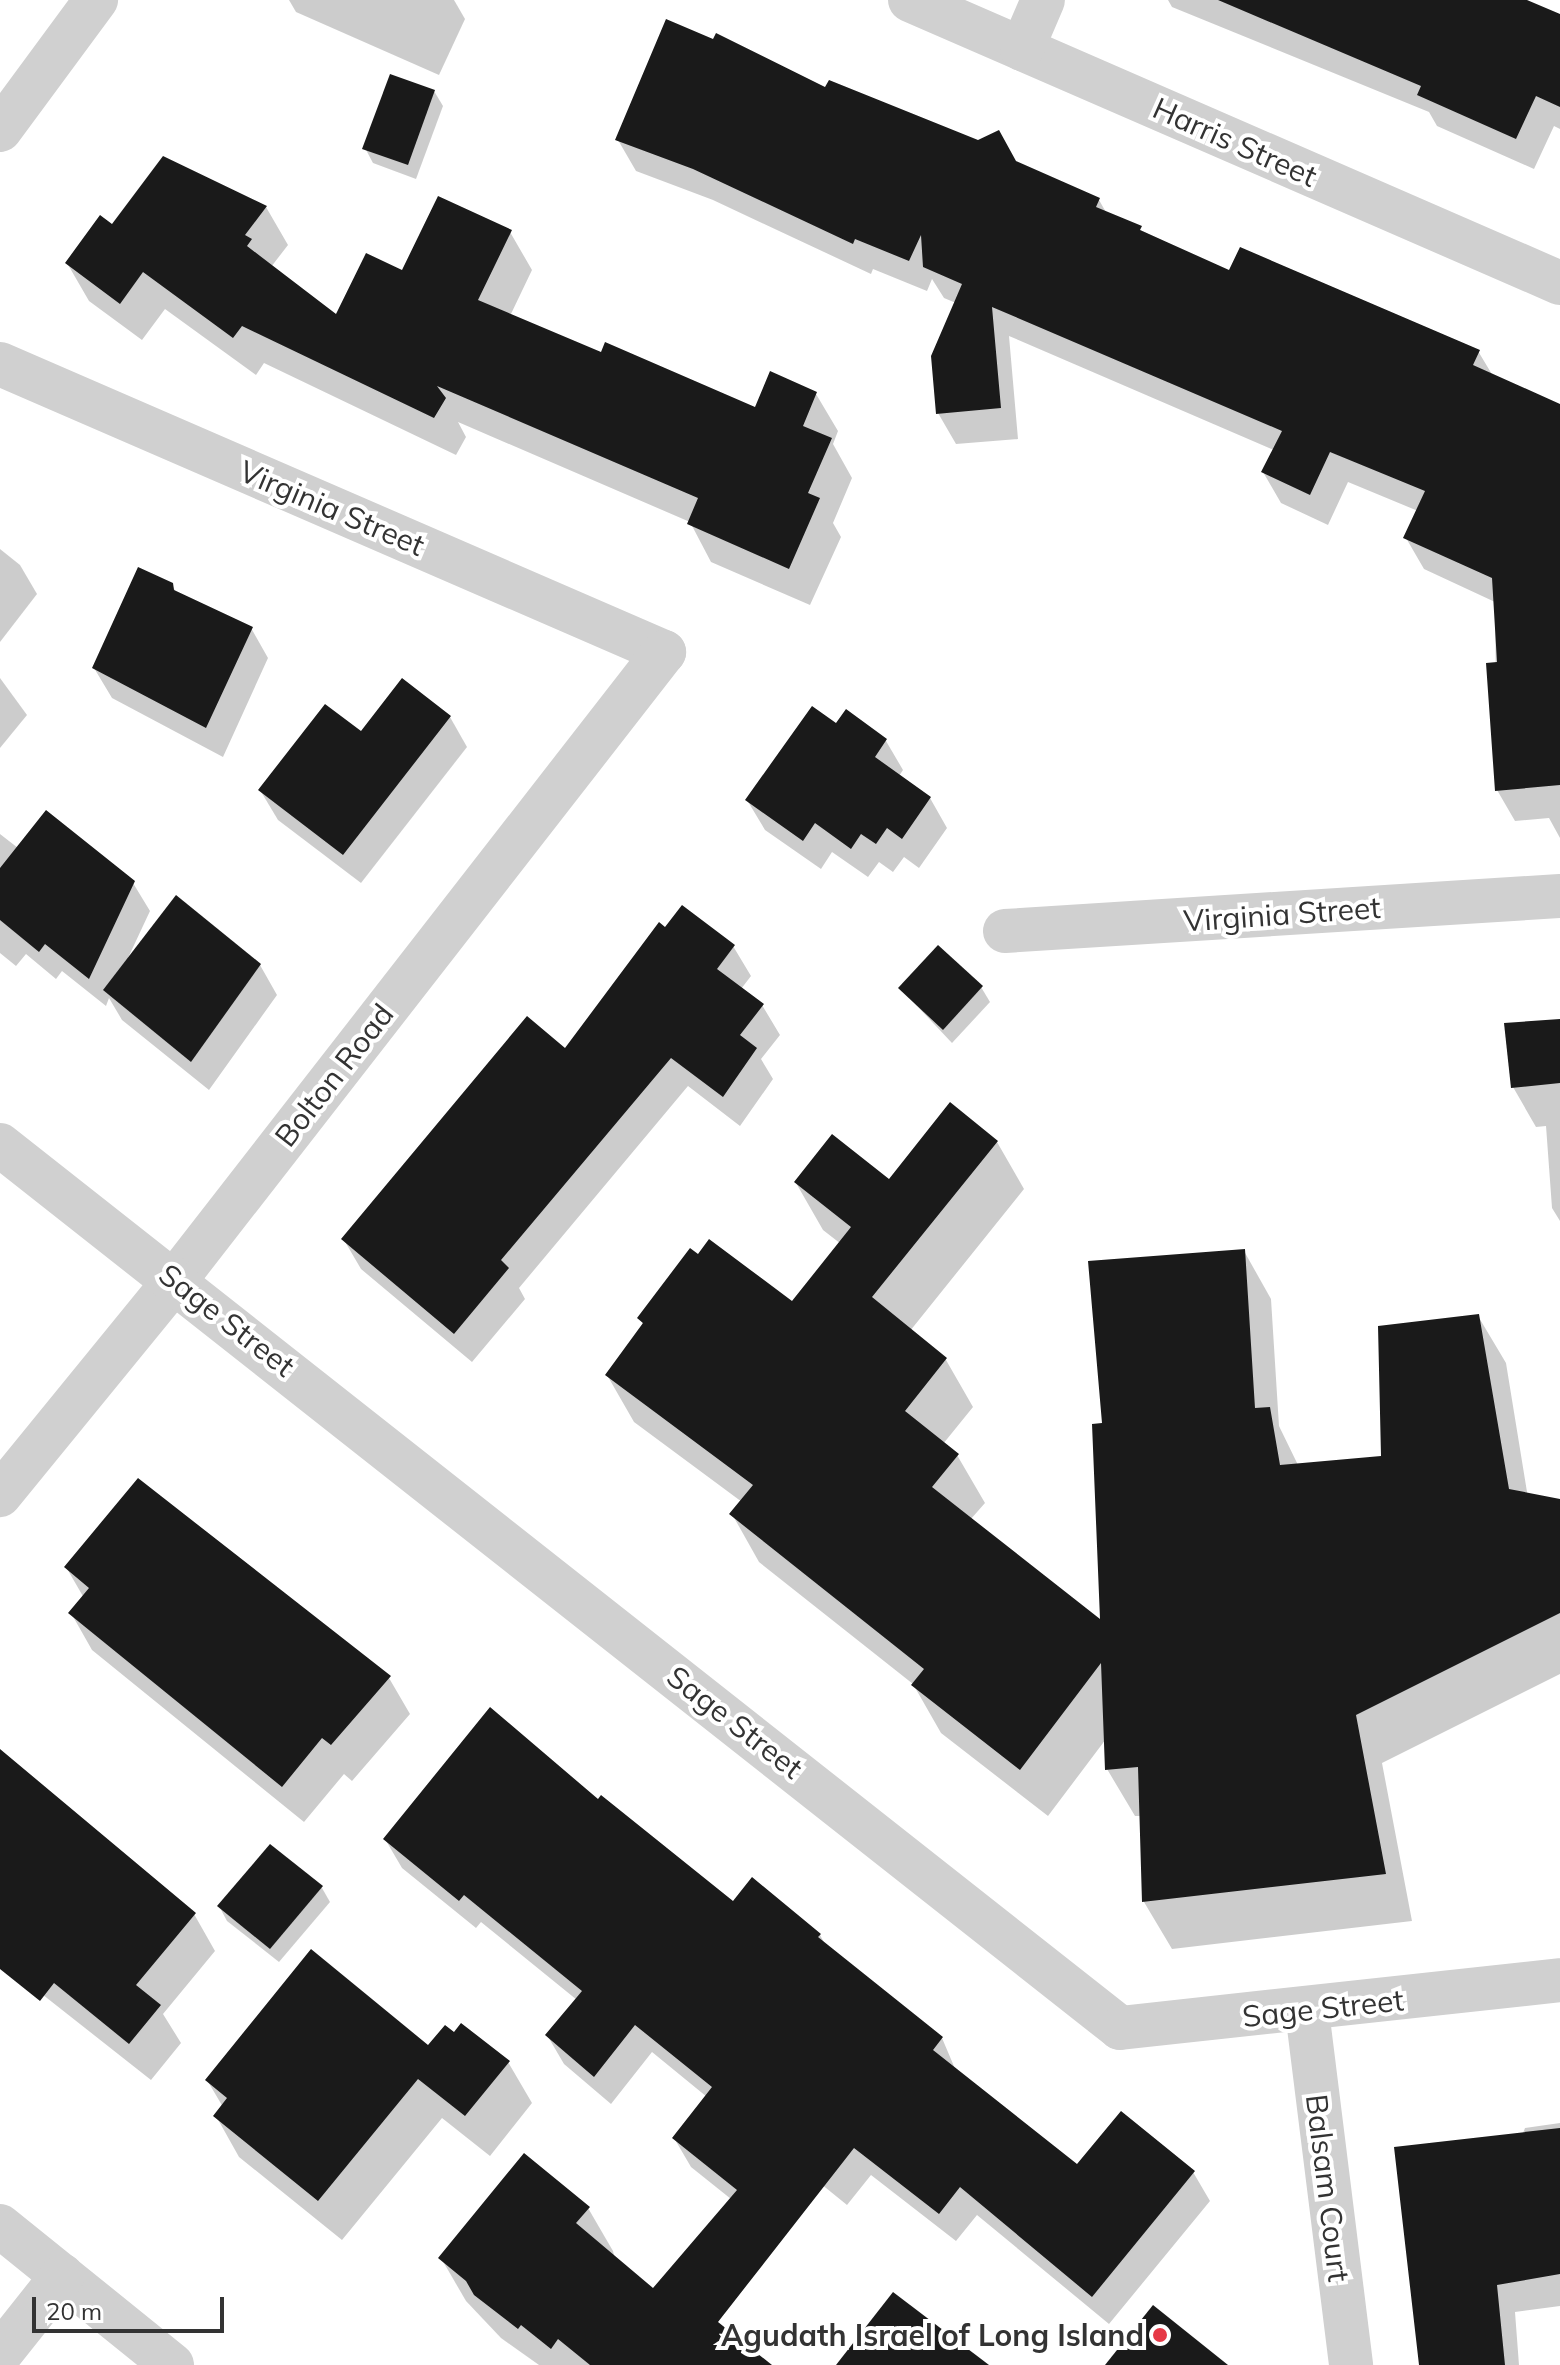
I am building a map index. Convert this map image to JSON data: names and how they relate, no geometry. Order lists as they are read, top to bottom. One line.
{"streets":{"street":["Harris Street","Virginia Street","Bolton Road","Sage Street","Balsam Court"]},"crossings":[["Virginia Street","Bolton Road"],["Bolton Road","Sage Street"],["Sage Street","Balsam Court"]],"places":["Agudath Israel of Long Island"],"scale_bar":"20 m"}
